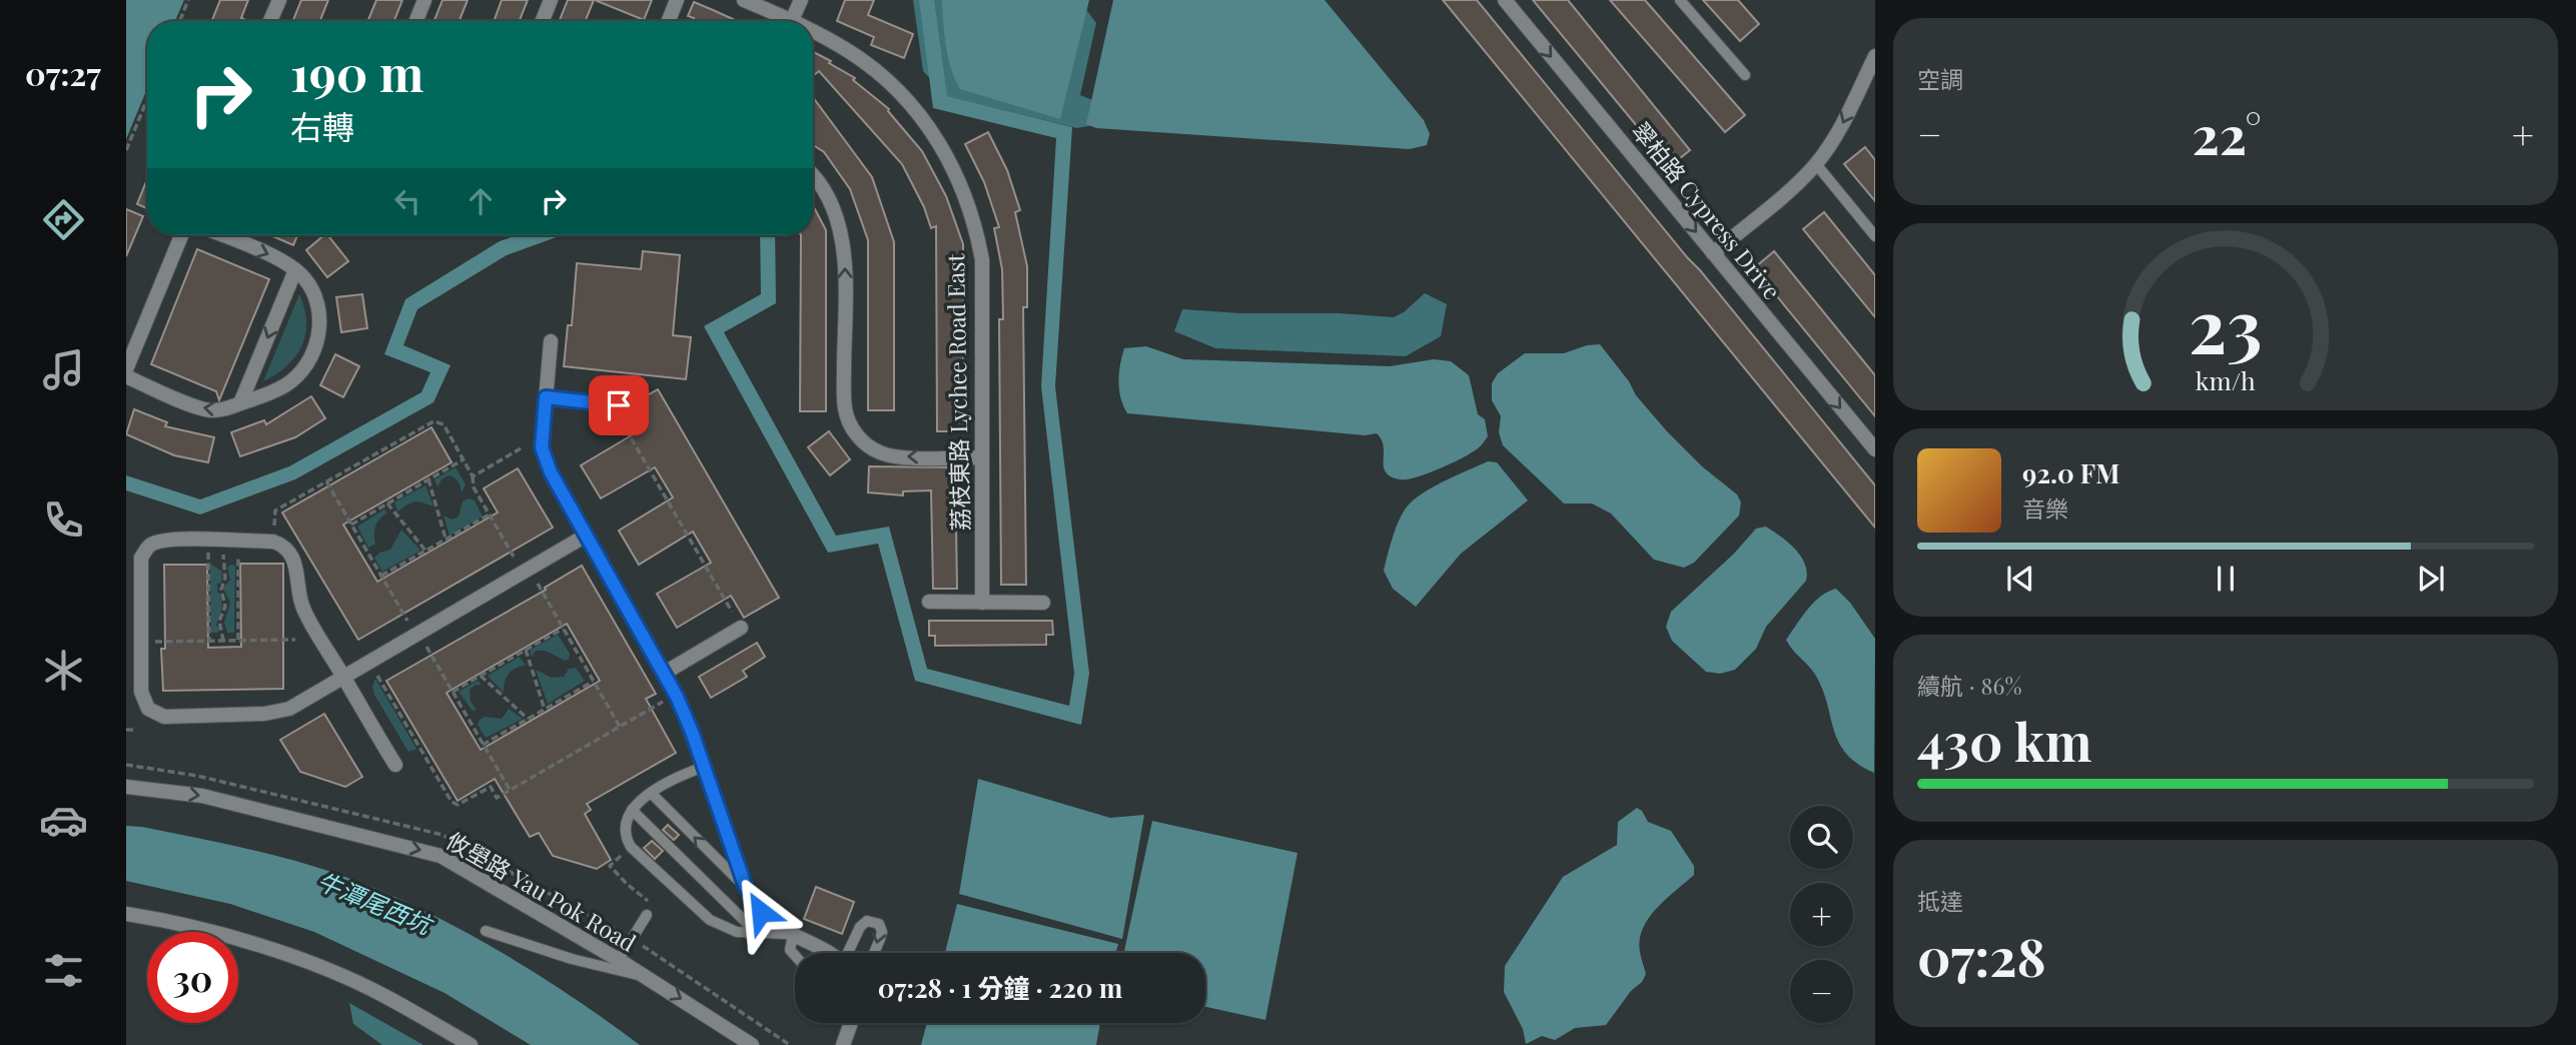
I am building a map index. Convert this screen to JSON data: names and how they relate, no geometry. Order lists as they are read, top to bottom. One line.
{"streets":{"street":["翠柏路 Cypress Drive","荔枝東路 Lychee Road East","攸壆路 Yau Pok Road"]},"one_way":["翠柏路 Cypress Drive","攸壆路 Yau Pok Road"],"water":["牛潭尾西坑"],"page":{"tabs":"07:27","tile":["空調",["續航 · 86%","430 km"],["抵達","07:28"]],"turn":["190 m","右轉"],"heat":["−","22°","+"],"song":["92.0 FM","音樂"],"map_buttons":["+","−"],"limit":"30","trip":"07:28 · 1 分鐘 · 220 m","gauge":["23","km/h"]}}
